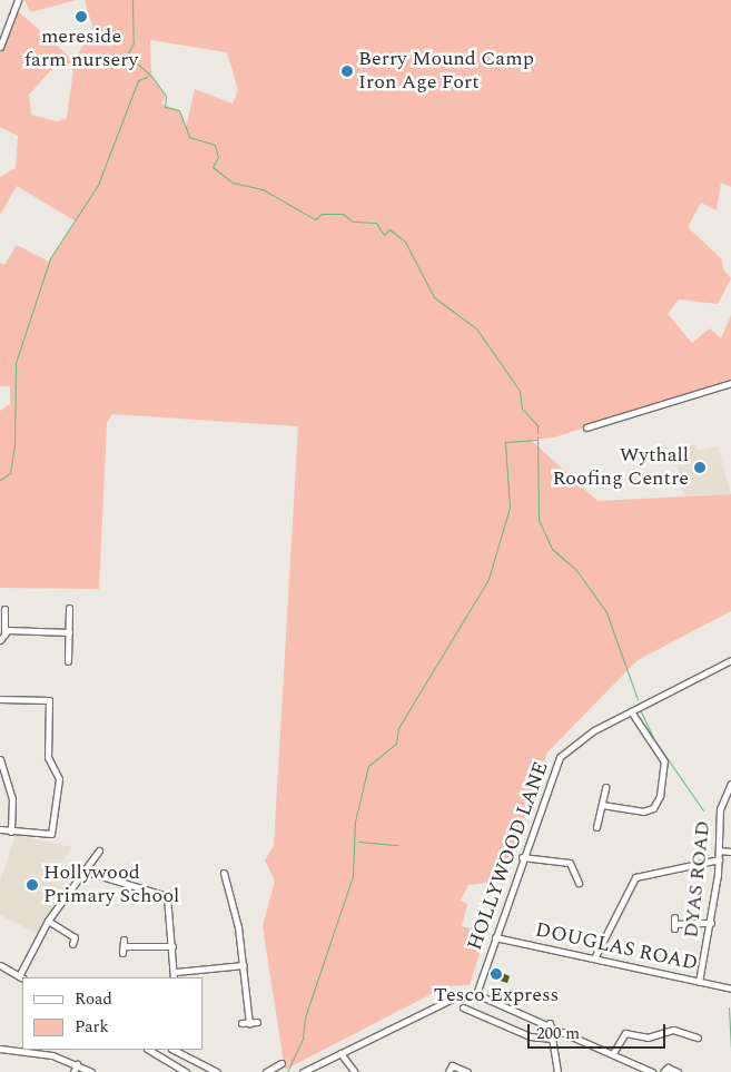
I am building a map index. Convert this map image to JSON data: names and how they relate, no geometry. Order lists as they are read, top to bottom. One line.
{"streets":{"street":["HOLLYWOOD LANE","DYAS ROAD","DOUGLAS ROAD"]},"crossings":[["HOLLYWOOD LANE","DOUGLAS ROAD"],["DYAS ROAD","DOUGLAS ROAD"]],"places":["mereside farm nursery","Berry Mound Camp Iron Age Fort","Wythall Roofing Centre","Hollywood Primary School","Tesco Express"],"legend":["Road","Park"],"scale_bar":"200 m"}
